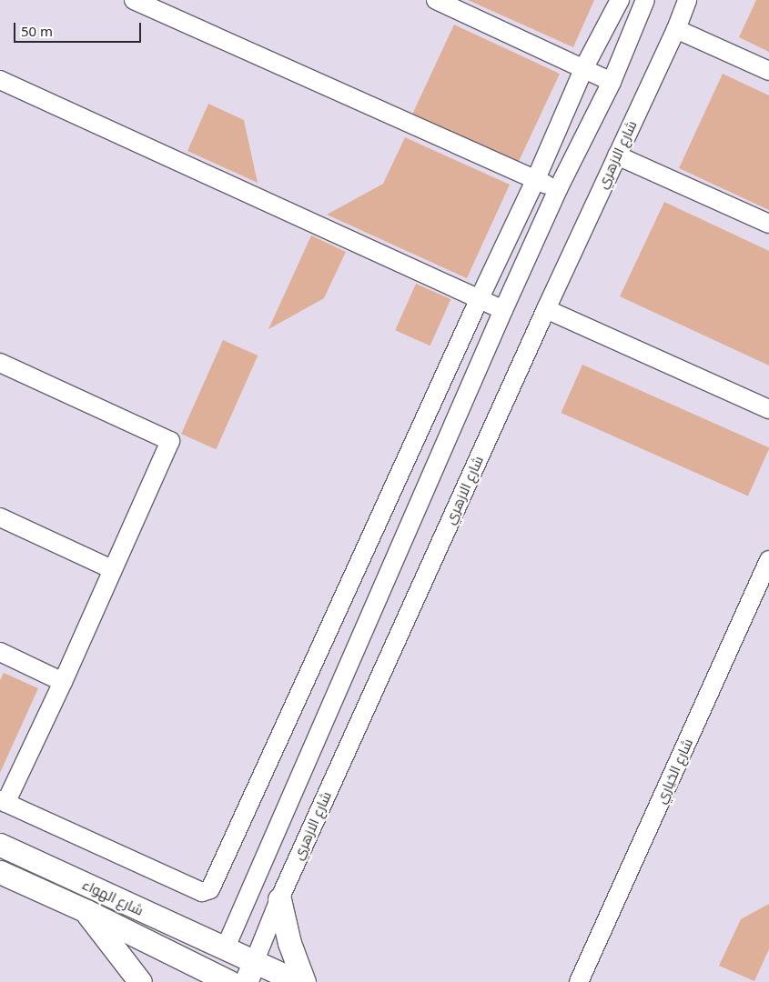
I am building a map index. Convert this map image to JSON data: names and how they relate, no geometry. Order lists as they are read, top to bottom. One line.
{"streets":{"main road":["شارع الهواء"],"street":["شارع الازهري","شارع الخياري"]},"crossings":[["شارع الازهري","شارع الهواء"]],"scale_bar":"50 m"}
